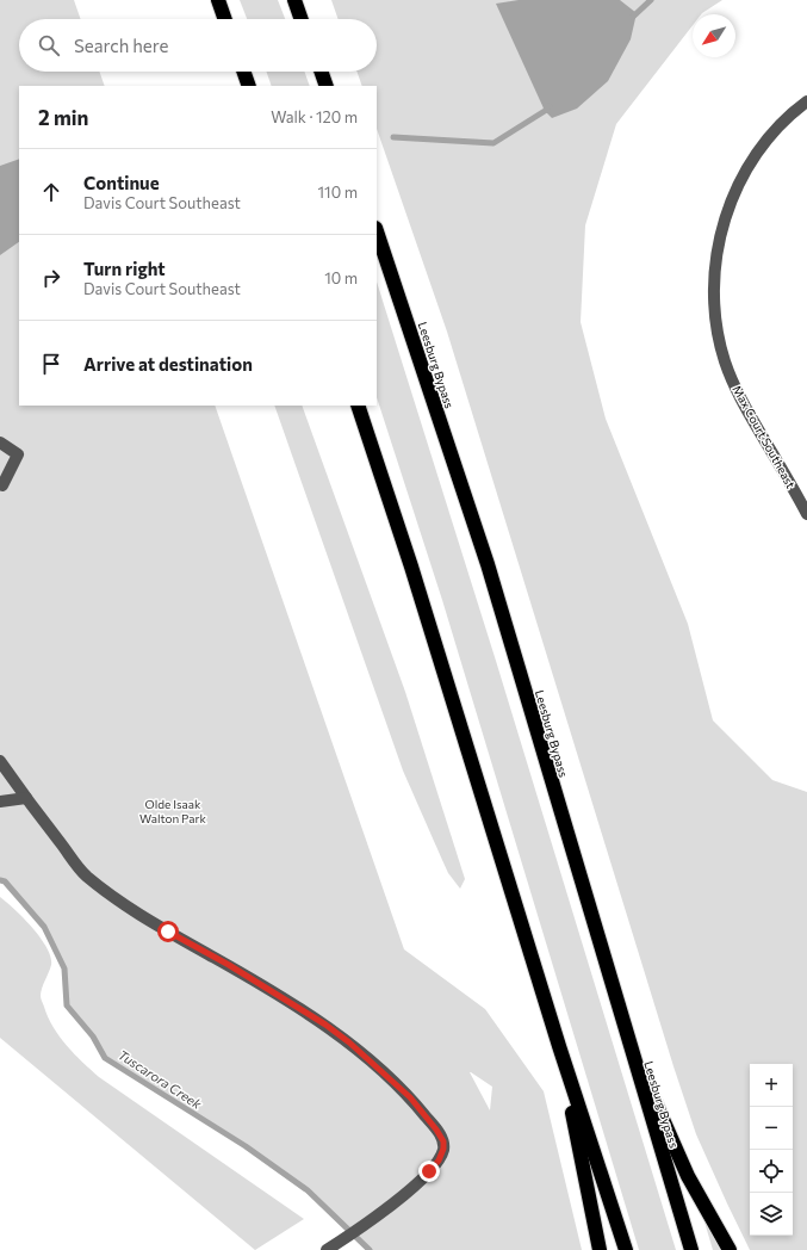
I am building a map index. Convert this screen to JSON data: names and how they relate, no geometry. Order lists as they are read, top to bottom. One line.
{"streets":{"highway":["Leesburg Bypass"],"street":["Max Court Southeast"]},"water":["Tuscarora Creek"],"parks":["Olde Isaak Walton Park"],"north":"bottom left","page":{"search":"Search here","heading":["2 min","Walk · 120 m"],"list":[["Continue","Davis Court Southeast","110 m"],["Turn right","Davis Court Southeast","10 m"],"Arrive at destination"],"map_buttons":["+","−"]}}
